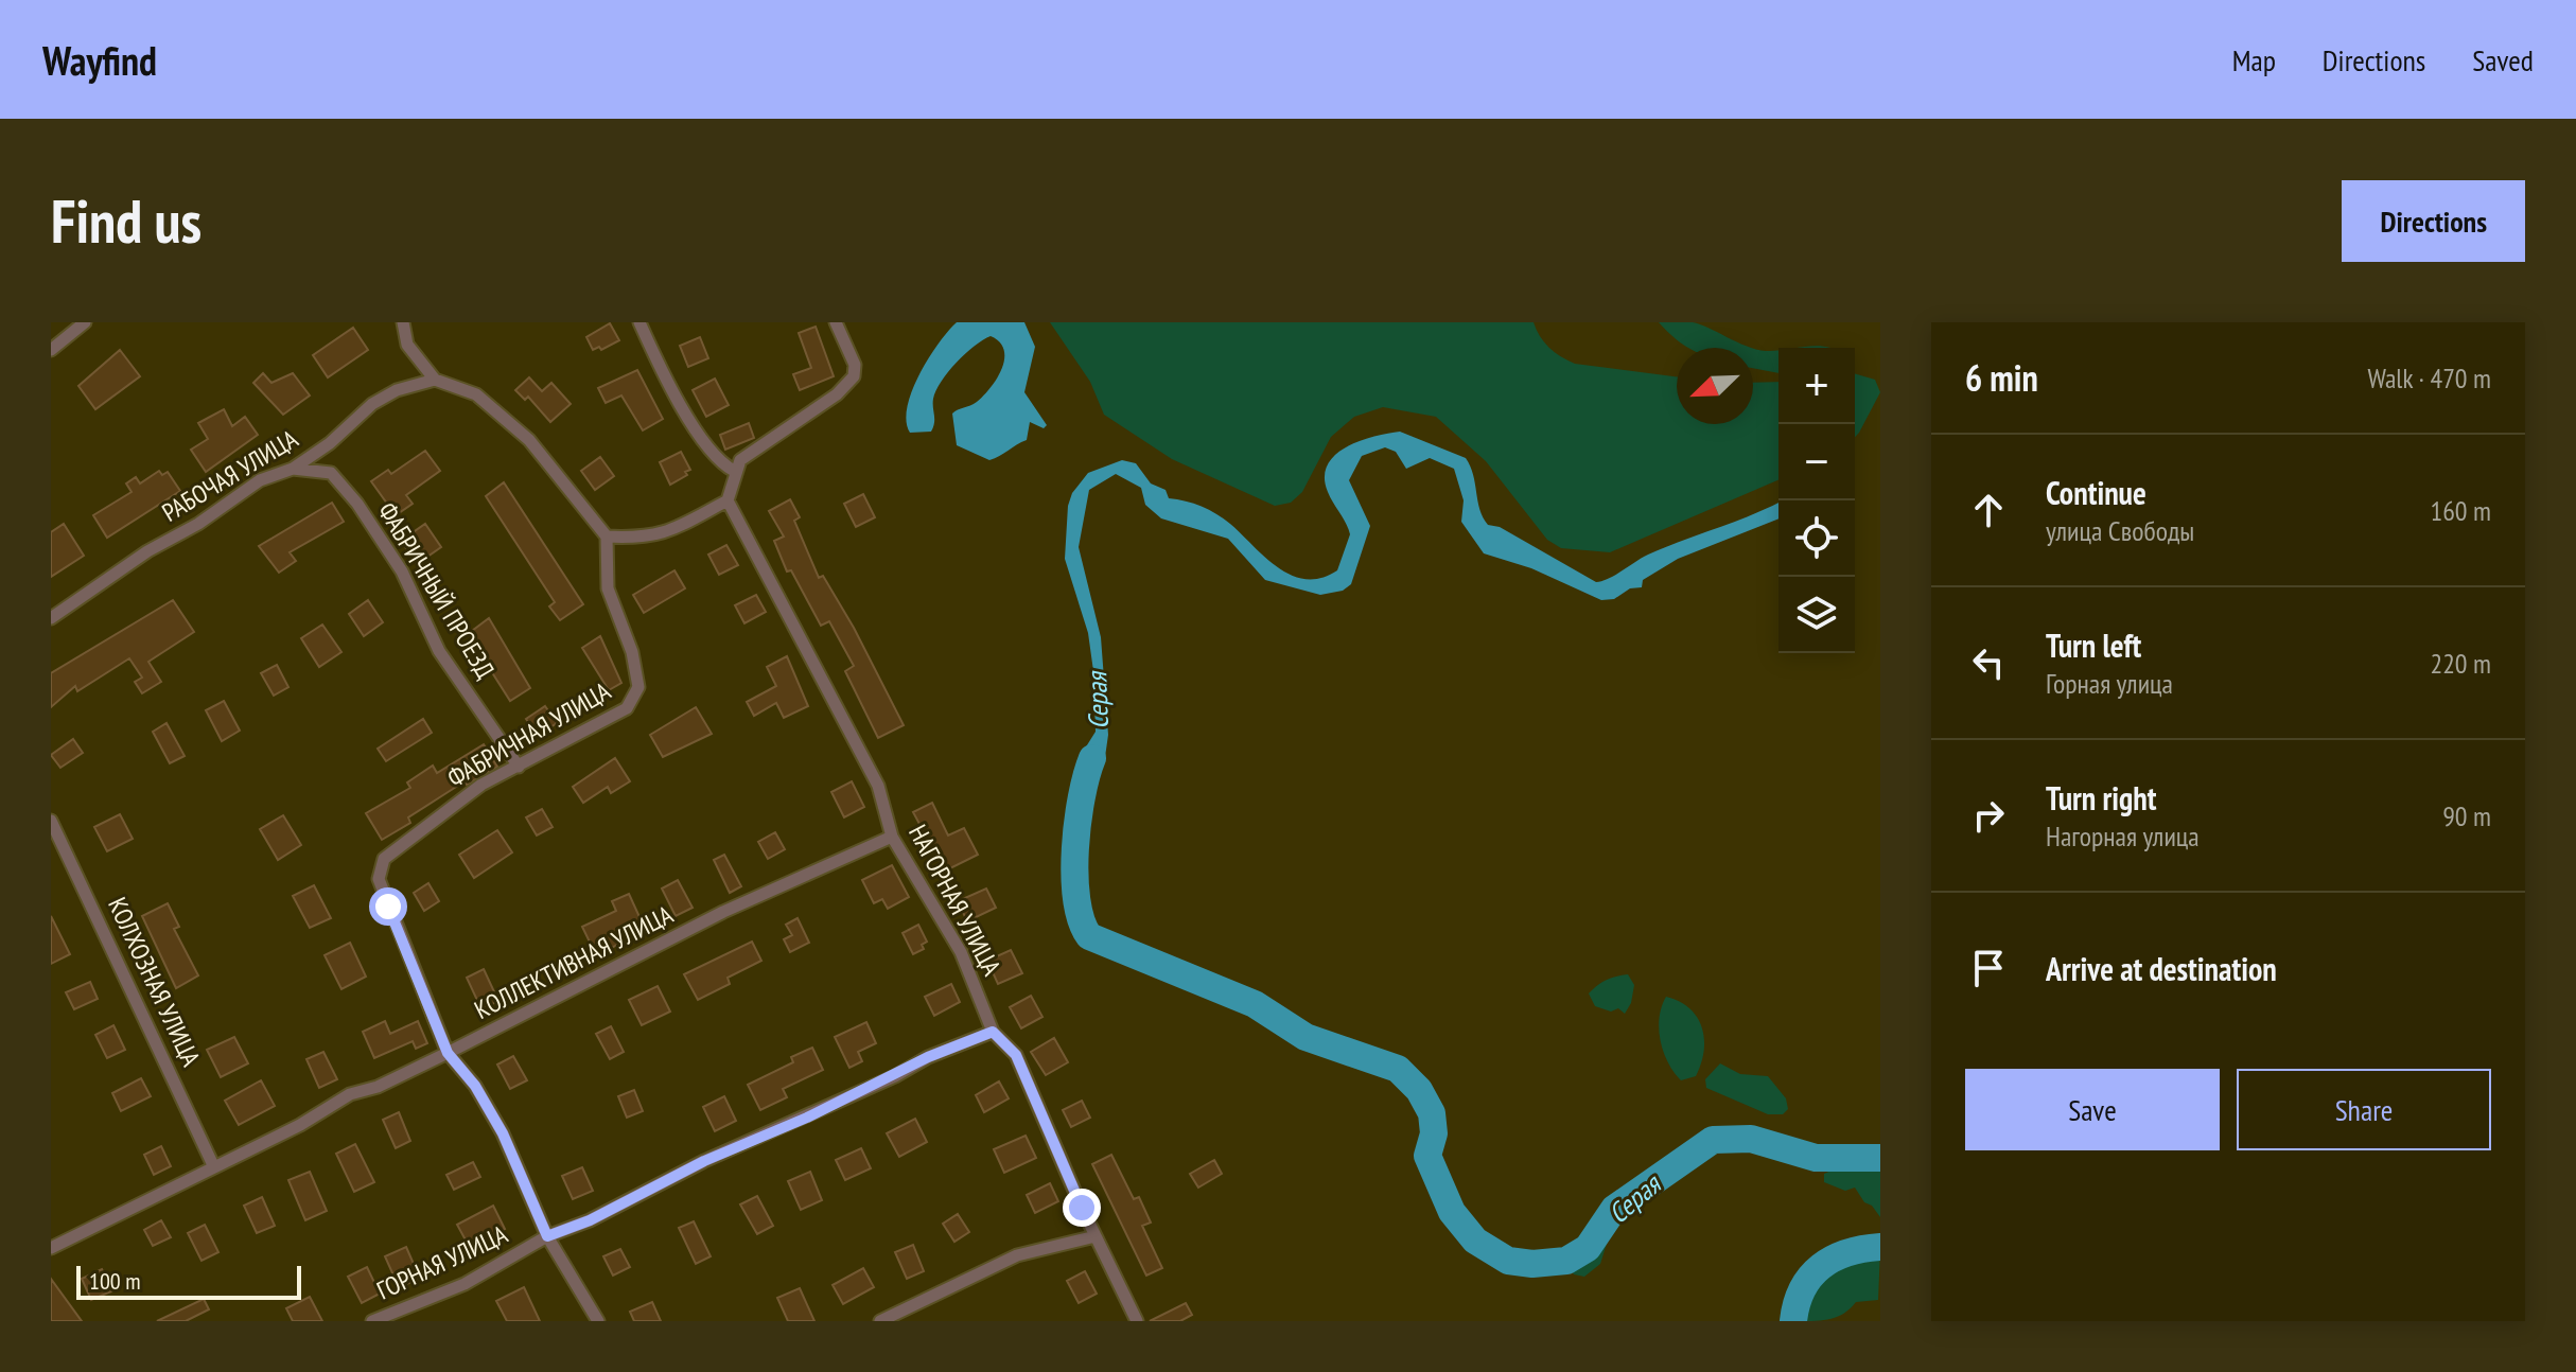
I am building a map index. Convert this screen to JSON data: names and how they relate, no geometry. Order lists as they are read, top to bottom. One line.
{"streets":{"street":["РАБОЧАЯ УЛИЦА","ФАБРИЧНЫЙ ПРОЕЗД","ФАБРИЧНАЯ УЛИЦА","НАГОРНАЯ УЛИЦА","КОЛЛЕКТИВНАЯ УЛИЦА","КОЛХОЗНАЯ УЛИЦА","ГОРНАЯ УЛИЦА"]},"crossings":[["РАБОЧАЯ УЛИЦА","ФАБРИЧНЫЙ ПРОЕЗД"],["ФАБРИЧНЫЙ ПРОЕЗД","ФАБРИЧНАЯ УЛИЦА"],["ФАБРИЧНАЯ УЛИЦА","КОЛЛЕКТИВНАЯ УЛИЦА"],["НАГОРНАЯ УЛИЦА","КОЛЛЕКТИВНАЯ УЛИЦА"],["НАГОРНАЯ УЛИЦА","ГОРНАЯ УЛИЦА"],["КОЛЛЕКТИВНАЯ УЛИЦА","КОЛХОЗНАЯ УЛИЦА"]],"water":["Серая"],"scale_bar":"100 m","north":"bottom left","page":{"header":"Wayfind","nav":["Map","Directions","Saved"],"buttons":["Directions",["Save","Share"]],"title":"Find us","heading":["6 min","Walk · 470 m"],"map_buttons":["+","−"],"list":[["Continue","улица Свободы","160 m"],["Turn left","Горная улица","220 m"],["Turn right","Нагорная улица","90 m"],"Arrive at destination"],"scale":"100 m"}}
